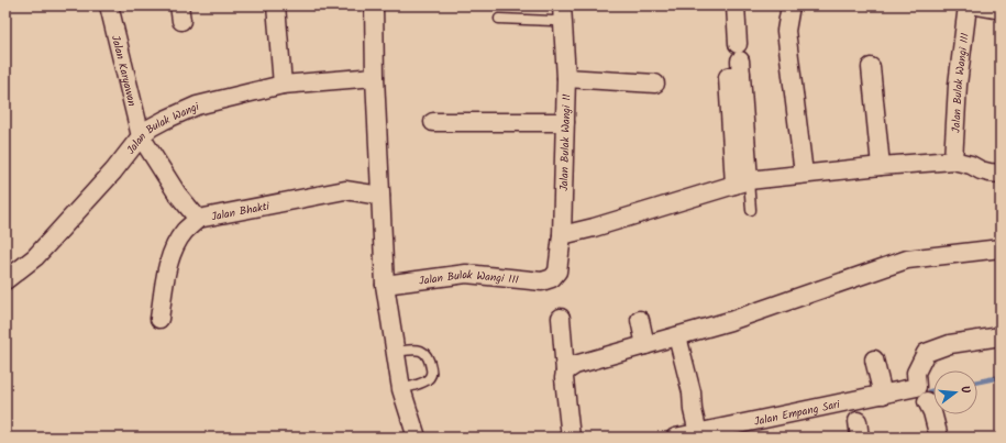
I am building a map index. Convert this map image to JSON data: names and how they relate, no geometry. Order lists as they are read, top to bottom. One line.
{"streets":{"street":["Jalan Karyawan","Jalan Bulak Wangi III","Jalan Bulak Wangi","Jalan Bulak Wangi II","Jalan Bhakti","Jalan Empang Sari"]},"crossings":[["Jalan Karyawan","Jalan Bulak Wangi"],["Jalan Karyawan","Jalan Bhakti"],["Jalan Bulak Wangi III","Jalan Bulak Wangi II"],["Jalan Bulak Wangi","Jalan Bhakti"]],"north":"right"}
